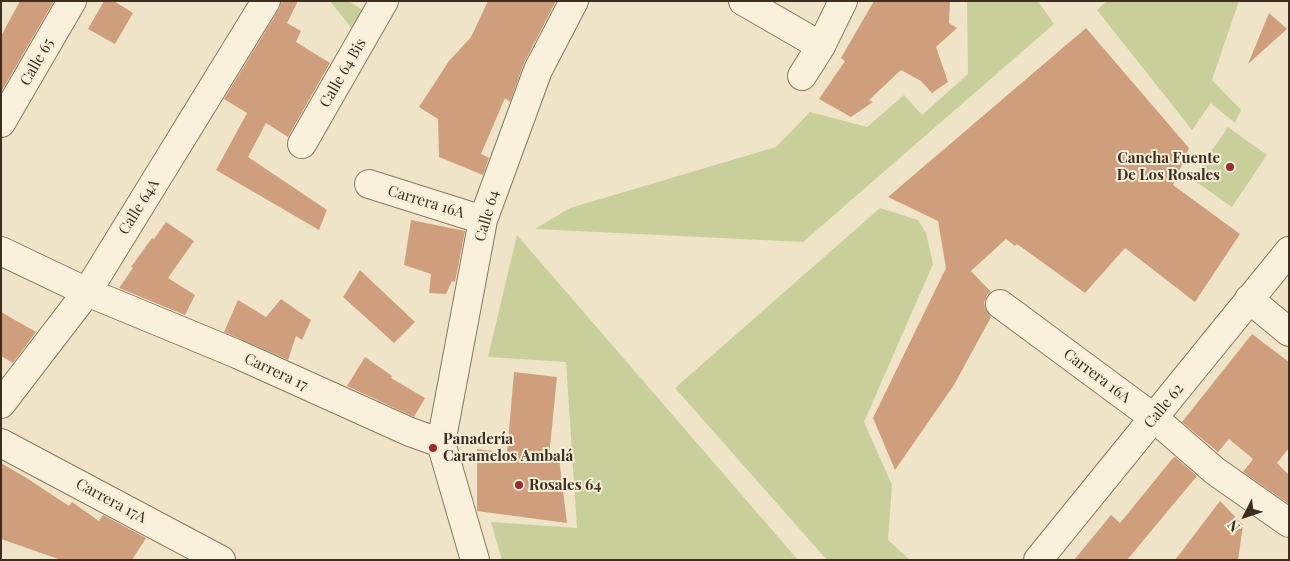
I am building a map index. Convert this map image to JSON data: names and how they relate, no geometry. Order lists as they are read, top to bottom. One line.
{"streets":{"street":["Calle 65","Calle 64 Bis","Carrera 16A","Calle 64A","Calle 64","Carrera 17","Calle 62","Carrera 17A"]},"crossings":[["Carrera 16A","Calle 64"],["Carrera 16A","Calle 62"],["Calle 64A","Carrera 17"],["Calle 64","Carrera 17"]],"places":["Cancha Fuente De Los Rosales","Panadería Caramelos Ambalá","Rosales 64"],"north":"bottom left"}
